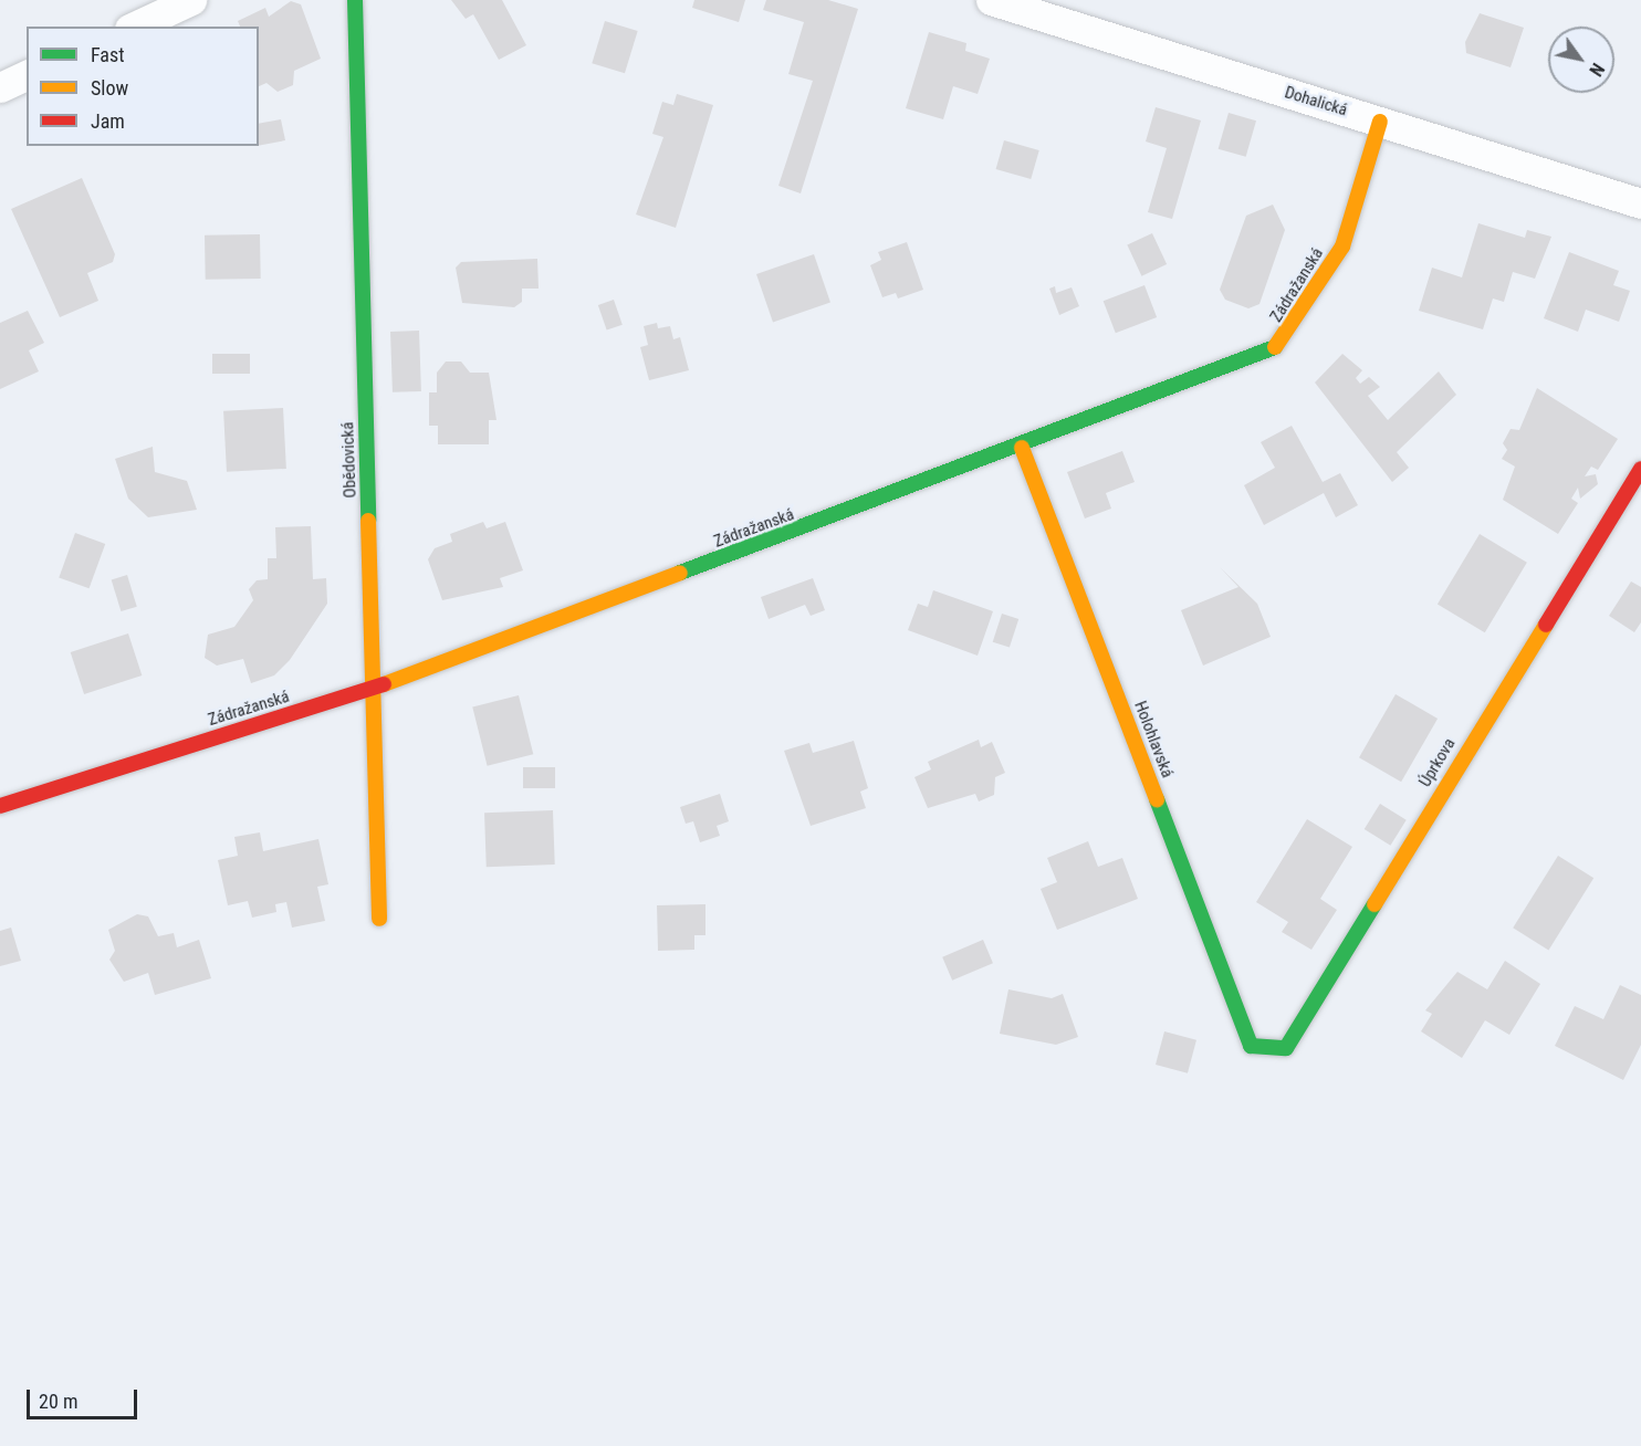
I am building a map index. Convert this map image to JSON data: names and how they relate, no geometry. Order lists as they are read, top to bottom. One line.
{"streets":{"street":["Dohalická","Zádražanská","Obědovická","Holohlavská","Úprkova"]},"crossings":[["Dohalická","Zádražanská"],["Zádražanská","Obědovická"],["Zádražanská","Holohlavská"],["Holohlavská","Úprkova"]],"legend":["Fast","Slow","Jam"],"scale_bar":"20 m","north":"bottom right"}
